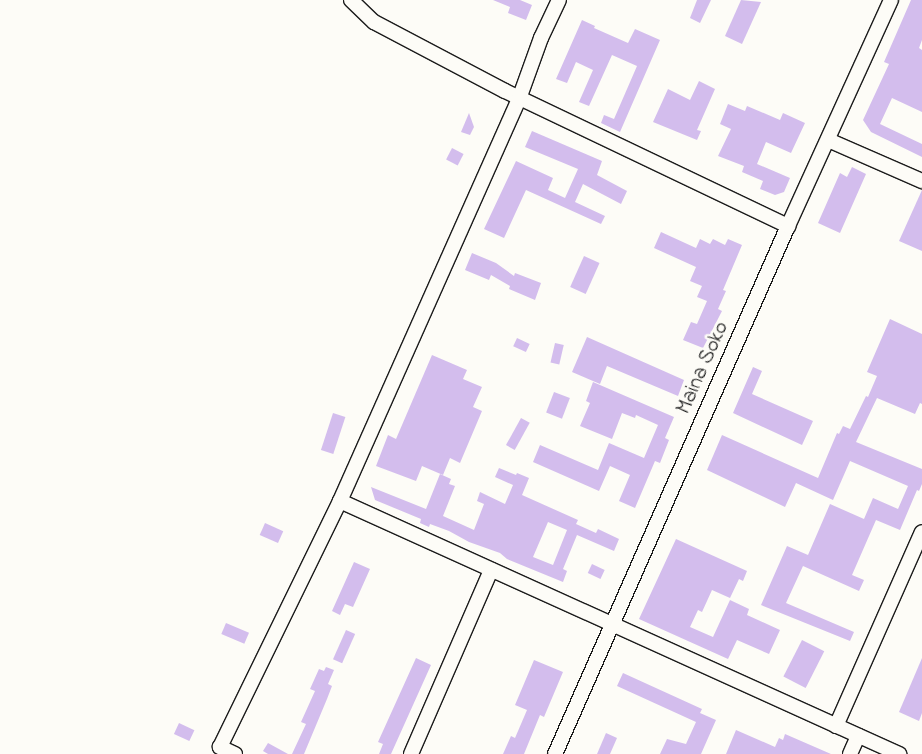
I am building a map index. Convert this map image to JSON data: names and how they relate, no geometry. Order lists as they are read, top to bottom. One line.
{"streets":{"street":["Maina Soko"]}}
